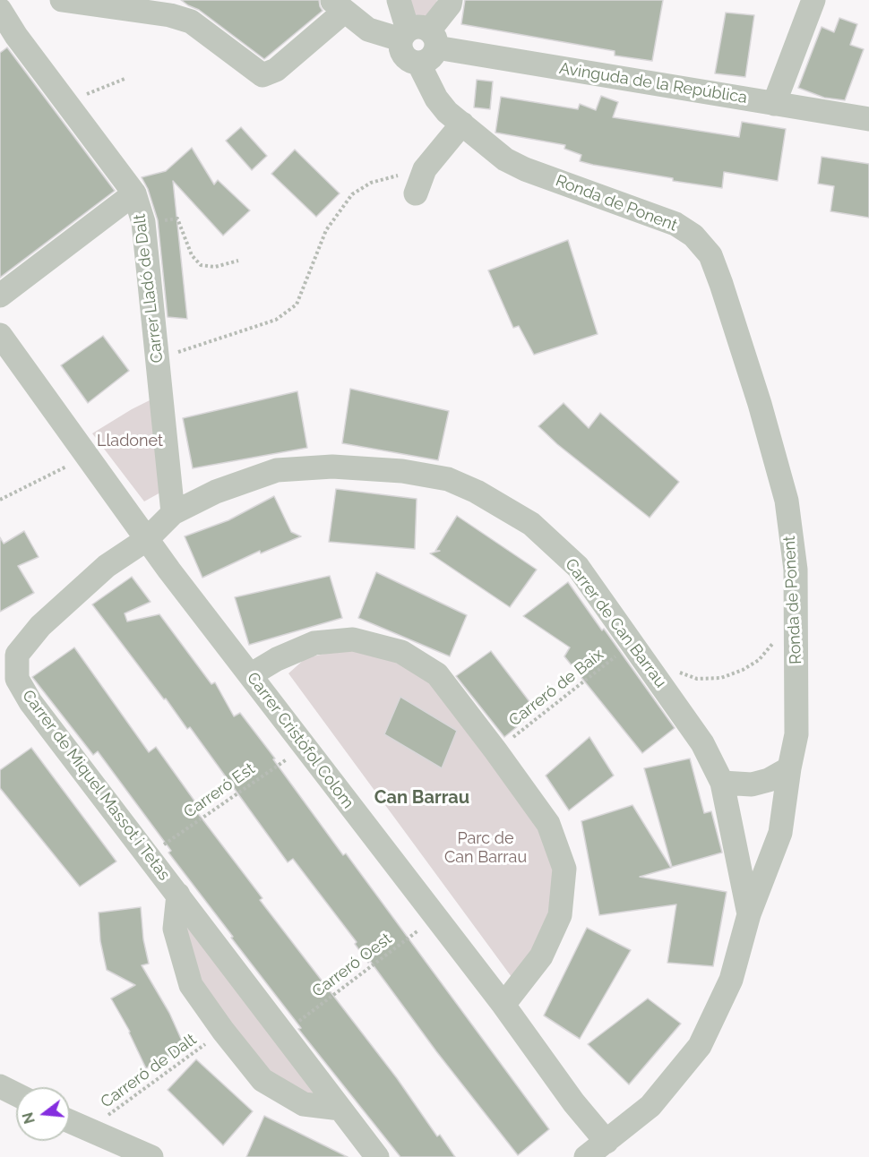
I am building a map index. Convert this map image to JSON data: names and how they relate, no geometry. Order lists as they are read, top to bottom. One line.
{"streets":{"street":["Avinguda de la República","Ronda de Ponent","Carrer Lladó de Dalt","Carrer de Can Barrau","Carrer Cristòfol Colom","Carrer de Miquel Massot i Tetas"],"path":["Carreró de Baix","Carreró Est","Carreró Oest","Carreró de Dalt"]},"crossings":[["Avinguda de la República","Ronda de Ponent"],["Ronda de Ponent","Carrer de Can Barrau"],["Ronda de Ponent","Carrer Cristòfol Colom"],["Carrer Lladó de Dalt","Carrer de Can Barrau"],["Carrer de Can Barrau","Carreró de Baix"],["Carrer de Can Barrau","Carrer Cristòfol Colom"],["Carrer de Can Barrau","Carrer de Miquel Massot i Tetas"],["Carrer Cristòfol Colom","Carrer de Miquel Massot i Tetas"],["Carrer Cristòfol Colom","Carreró Est"],["Carrer Cristòfol Colom","Carreró Oest"],["Carrer de Miquel Massot i Tetas","Carreró Est"],["Carrer de Miquel Massot i Tetas","Carreró Oest"],["Carrer de Miquel Massot i Tetas","Carreró de Dalt"]],"districts":["Can Barrau"],"parks":["Lladonet","Parc de Can Barrau"],"north":"left"}
